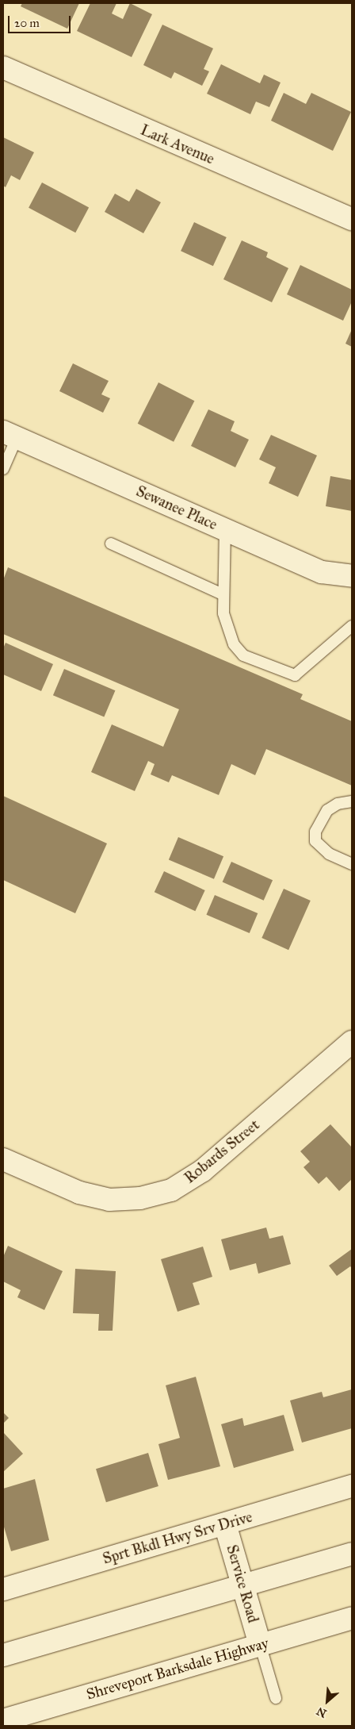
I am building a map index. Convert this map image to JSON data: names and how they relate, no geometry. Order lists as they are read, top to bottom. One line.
{"streets":{"street":["Lark Avenue","Sewanee Place","Robards Street","Sprt Bkdl Hwy Srv Drive","Service Road","Shreveport Barksdale Highway"]},"crossings":[["Sprt Bkdl Hwy Srv Drive","Service Road"],["Service Road","Shreveport Barksdale Highway"]],"scale_bar":"20 m","north":"bottom left"}
